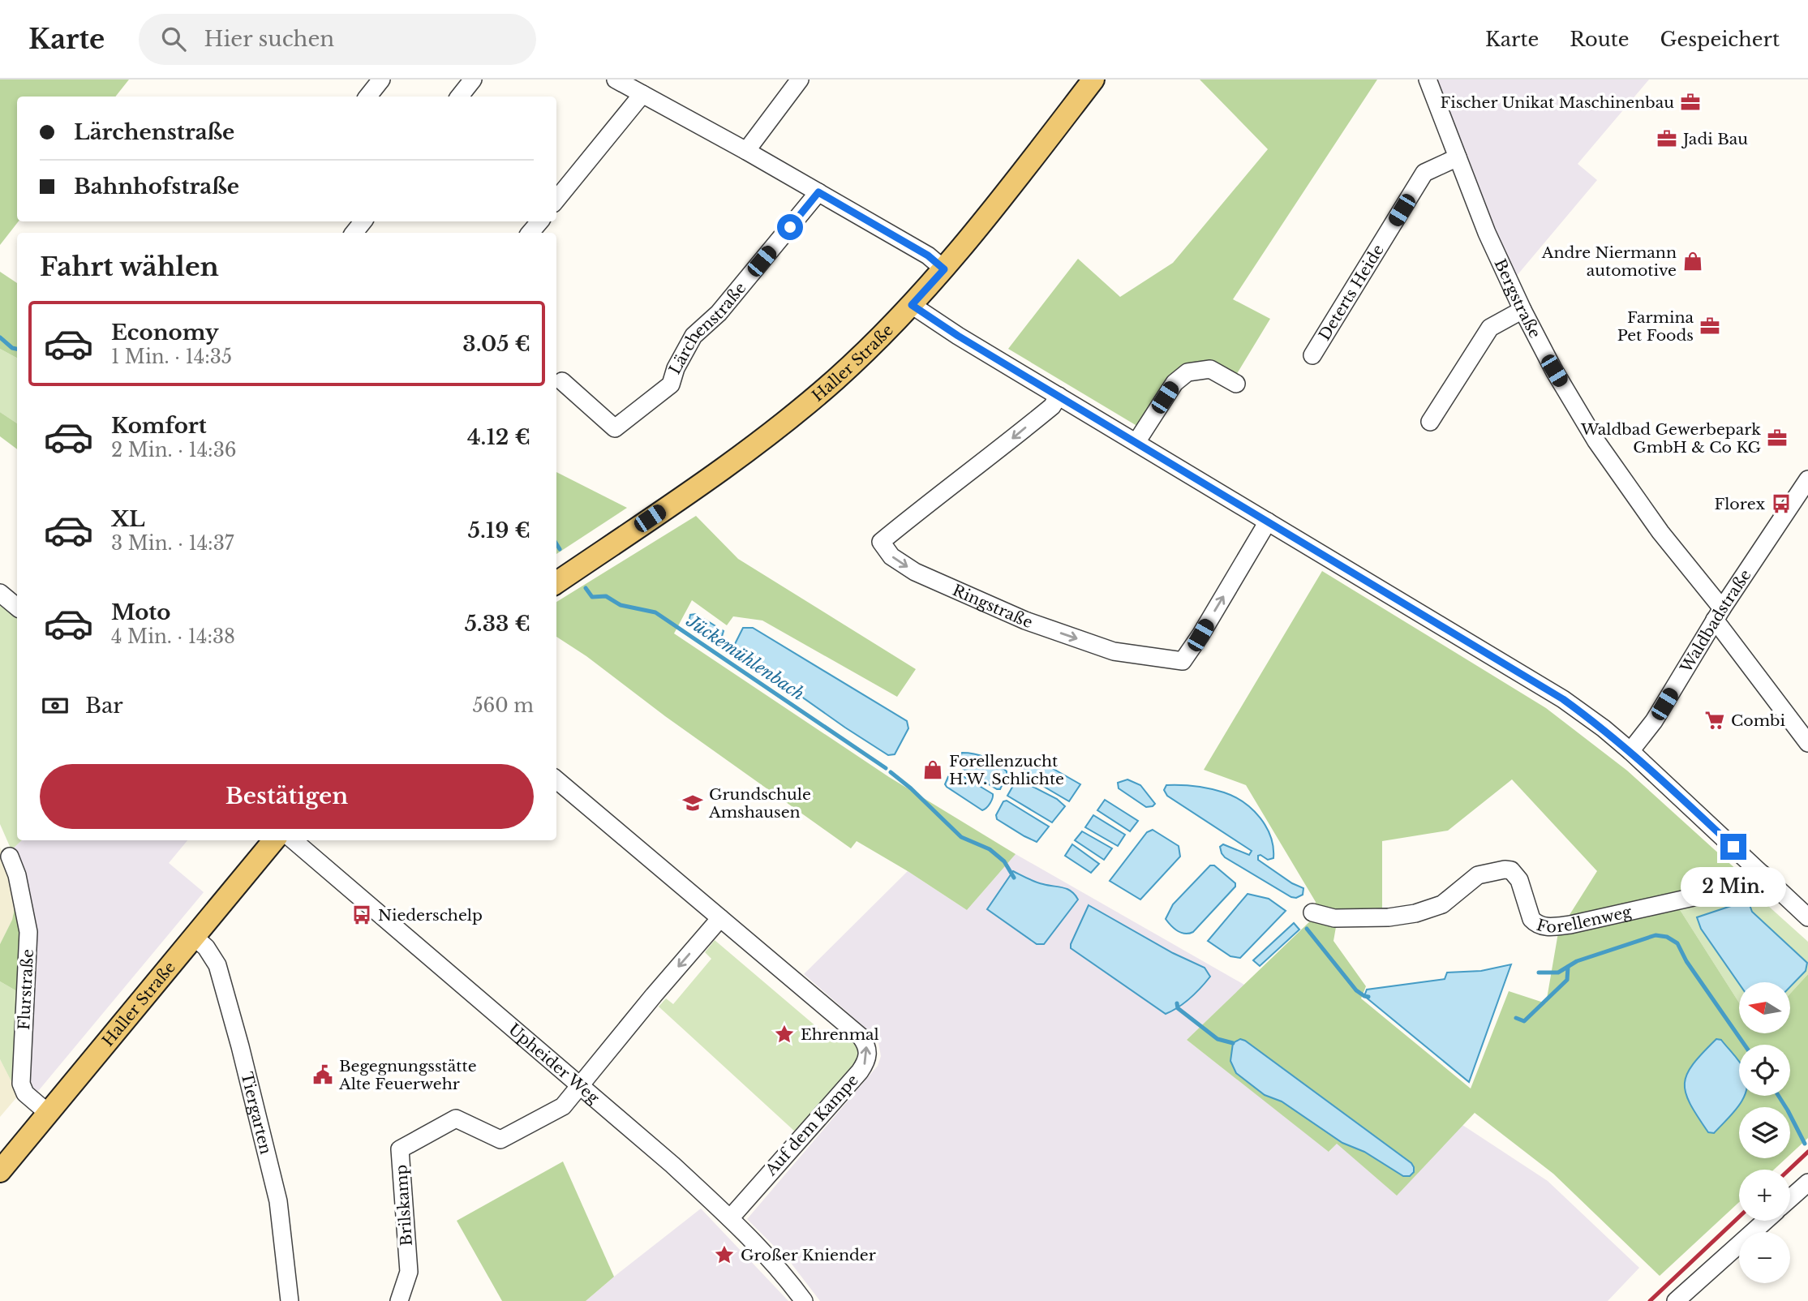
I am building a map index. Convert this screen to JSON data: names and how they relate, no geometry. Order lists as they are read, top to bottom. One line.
{"streets":{"main road":["Haller Straße"],"street":["Deterts Heide","Bergstraße","Lärchenstraße","Ringstraße","Waldbadstraße","Forellenweg","Flurstraße","Upheider Weg","Tiergarten","Auf dem Kampe","Brilskamp"]},"crossings":[["Deterts Heide","Bergstraße"],["Bergstraße","Waldbadstraße"],["Haller Straße","Flurstraße"],["Haller Straße","Tiergarten"],["Upheider Weg","Auf dem Kampe"],["Upheider Weg","Brilskamp"]],"water":["Jückemühlenbach"],"places":{"office":["Fischer Unikat Maschinenbau","Jadi Bau","Farmina Pet Foods","Waldbad Gewerbepark GmbH & Co KG"],"shop":["Andre Niermann automotive","Forellenzucht H.W. Schlichte"],"bus stop":["Florex","Niederschelp"],"supermarket":["Combi"],"school or university":["Grundschule Amshausen"],"place":["Ehrenmal","Großer Kniender"],"public building":["Begegnungsstätte Alte Feuerwehr"]},"north":"left","page":{"header":"Karte","search":"Hier suchen","nav":["Karte","Route","Gespeichert"],"banner":["Lärchenstraße","Bahnhofstraße"],"heading":"Fahrt wählen","list":[{"name":"Economy","note":"1 Min. · 14:35","value":"3.05 €"},{"name":"Komfort","note":"2 Min. · 14:36","value":"4.12 €"},{"name":"XL","note":"3 Min. · 14:37","value":"5.19 €"},{"name":"Moto","note":"4 Min. · 14:38","value":"5.33 €"}],"pay":["Bar","560 m"],"buttons":"Bestätigen","bubble":"2 Min.","map_buttons":["+","−"]}}
